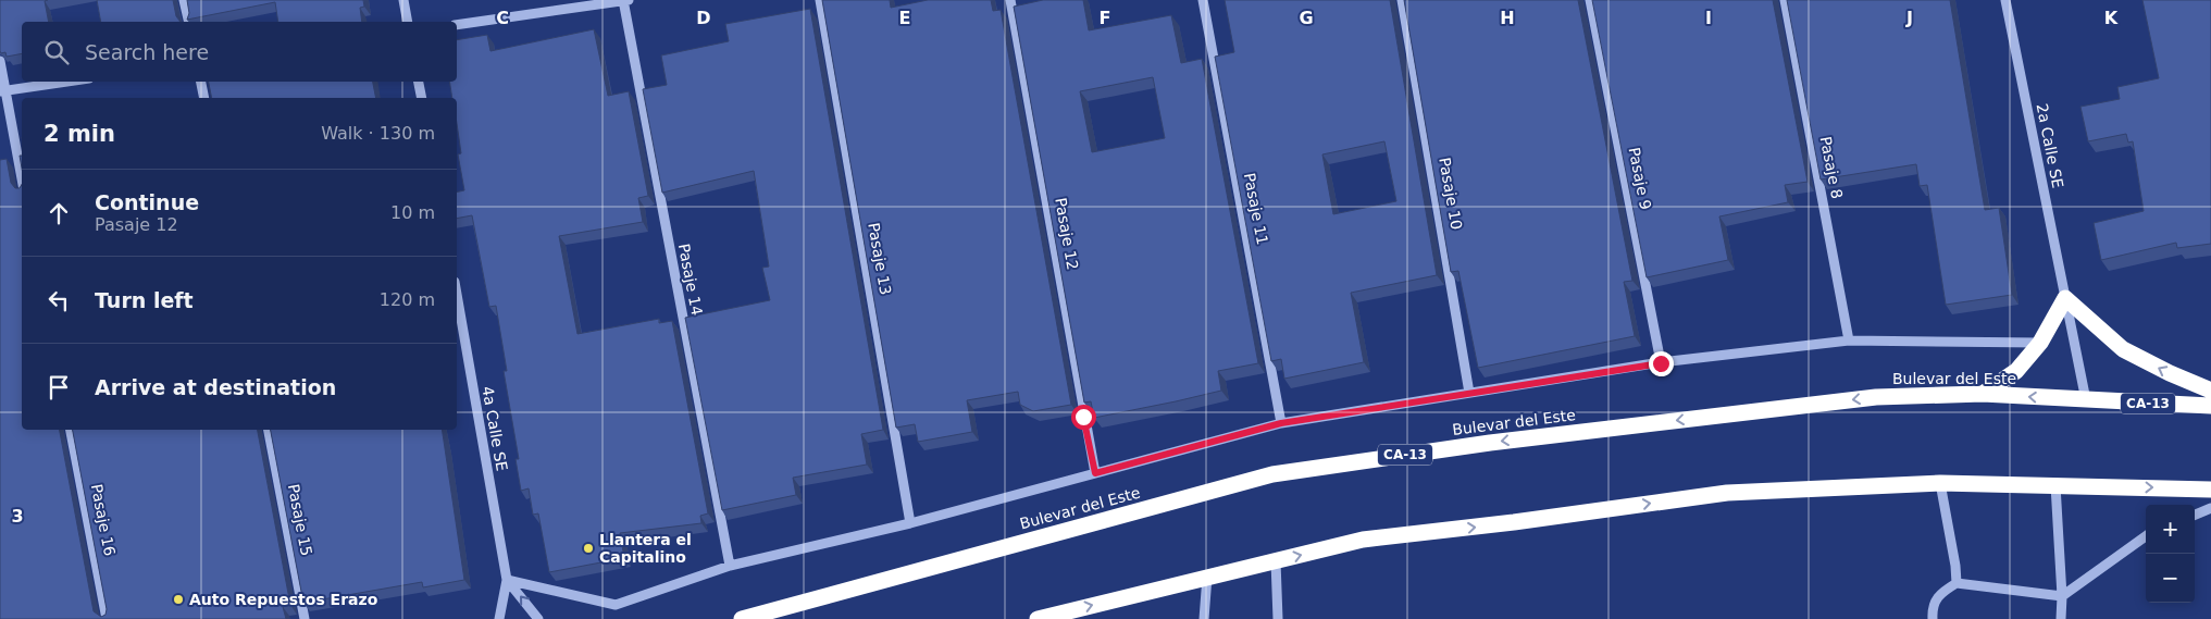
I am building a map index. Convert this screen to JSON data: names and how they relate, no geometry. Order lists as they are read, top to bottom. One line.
{"streets":{"highway":["Bulevar del Este","CA-13"],"street":["2a Calle SE","Pasaje 8","Pasaje 9","Pasaje 10","Pasaje 11","Pasaje 12","Pasaje 13","Pasaje 14","4a Calle SE","Pasaje 16","Pasaje 15"]},"crossings":[["2a Calle SE","Bulevar del Este"]],"places":["Llantera el Capitalino","Auto Repuestos Erazo"],"page":{"search":"Search here","heading":["2 min","Walk · 130 m"],"list":[["Continue","Pasaje 12","10 m"],["Turn left","120 m"],"Arrive at destination"],"map_buttons":["+","−"]},"grid":{"columns":["C","D","E","F","G","H","I","J","K"],"rows":["3"]}}
